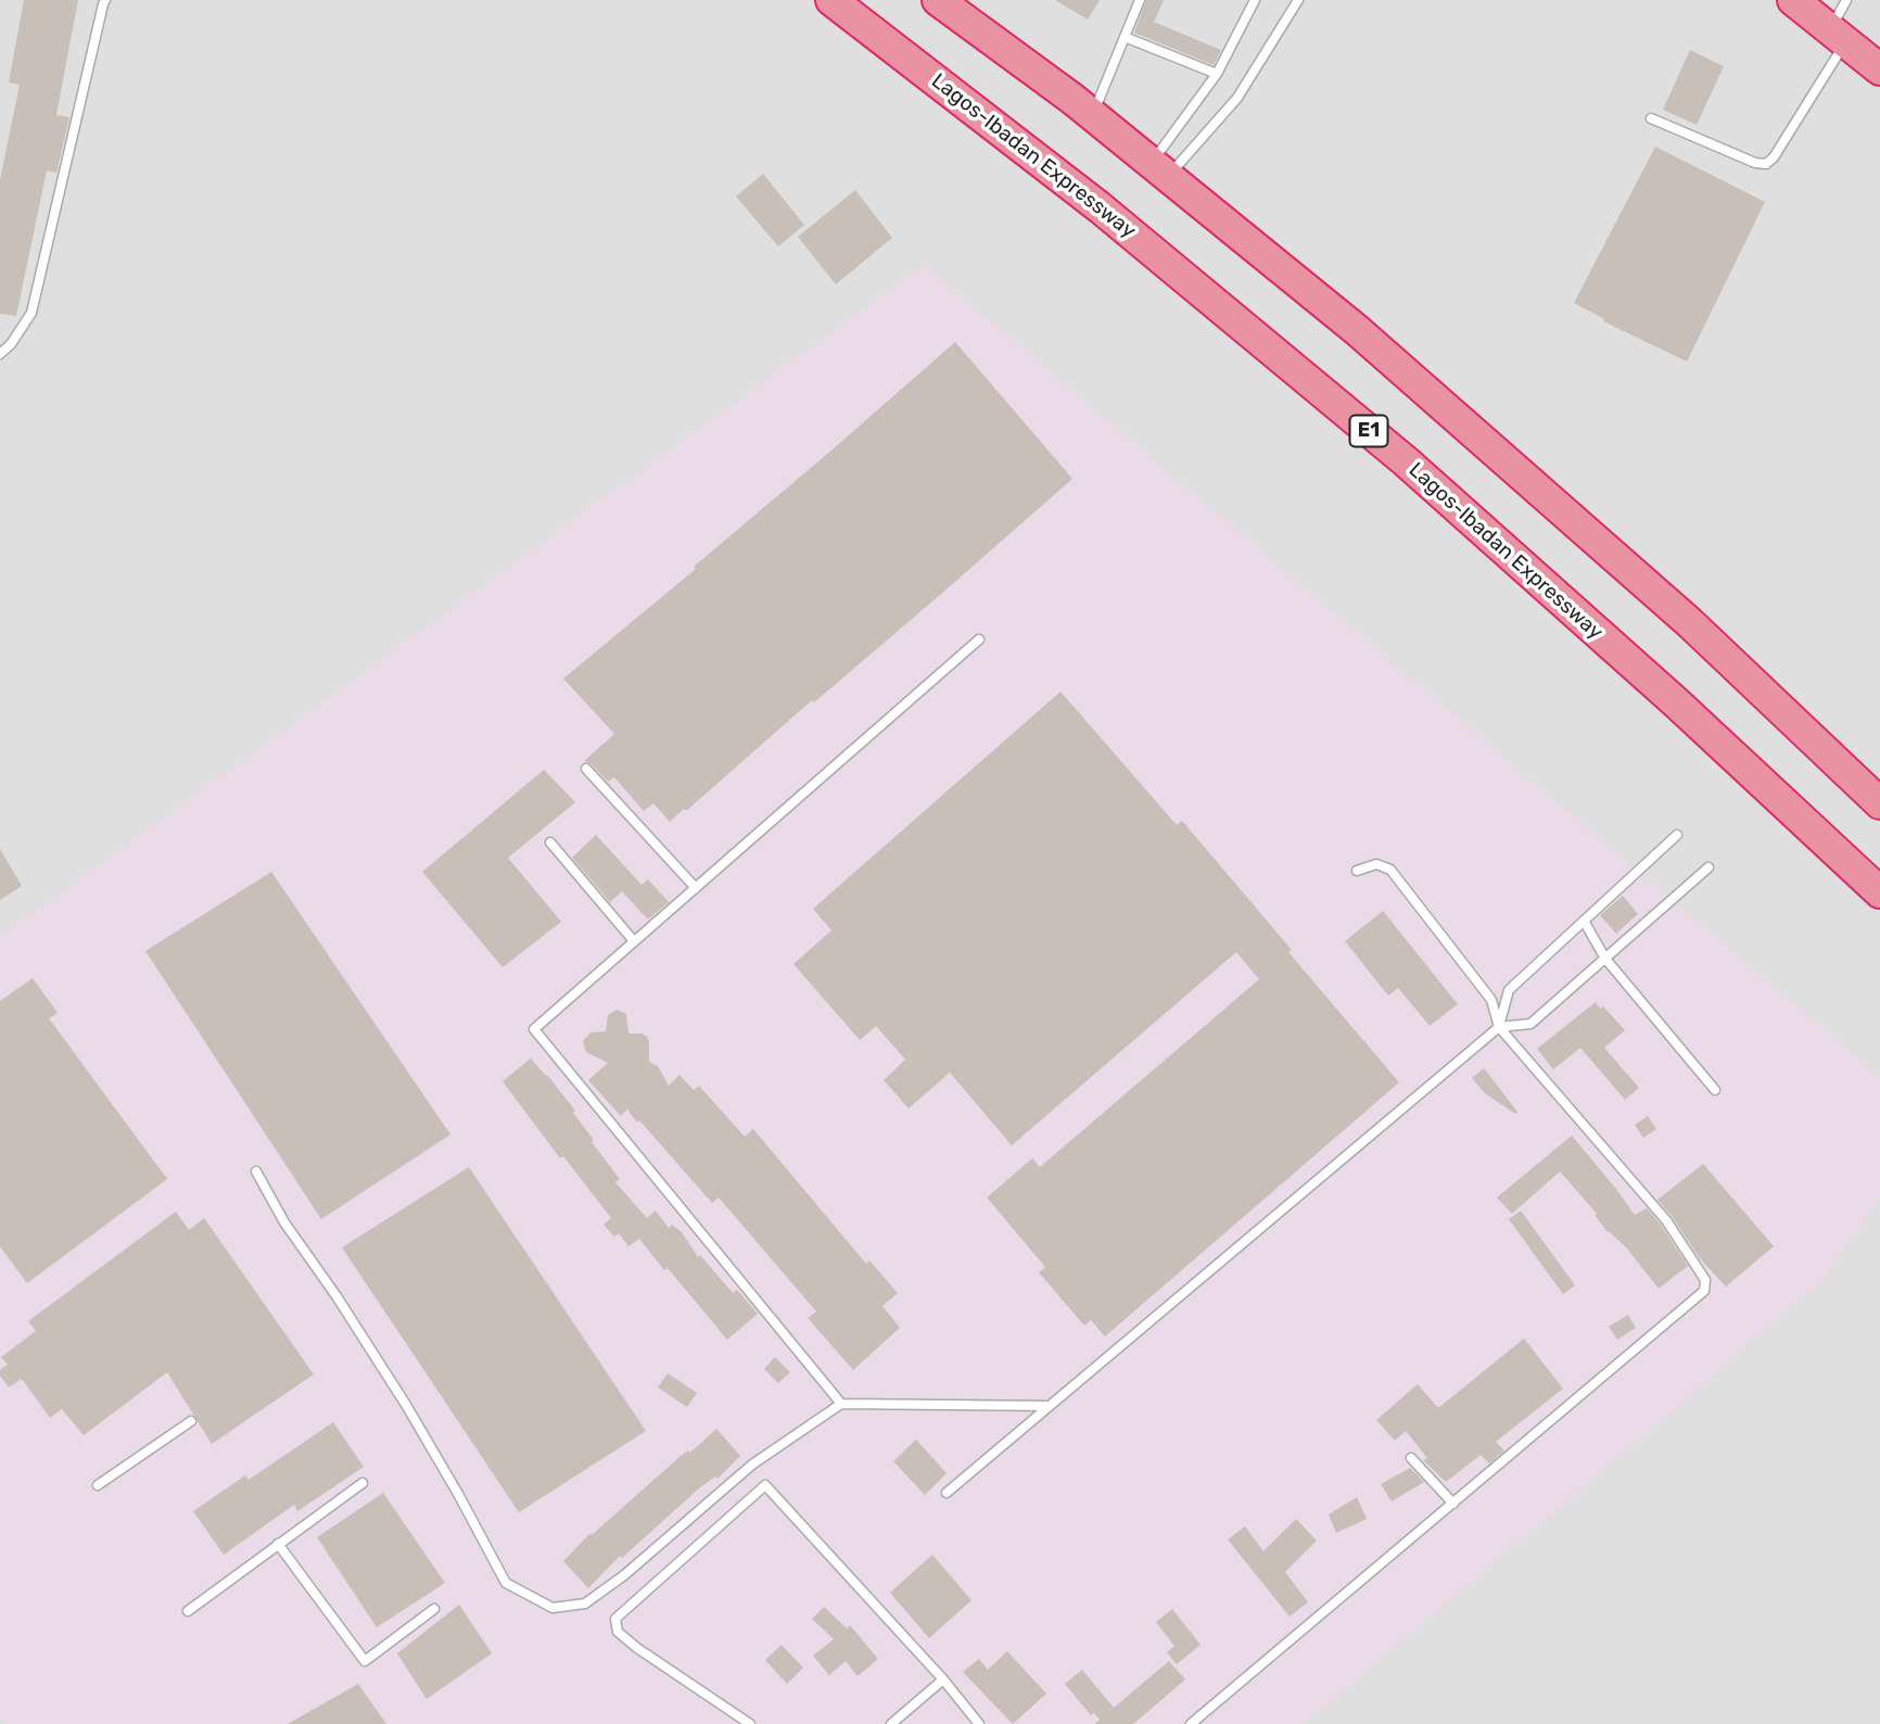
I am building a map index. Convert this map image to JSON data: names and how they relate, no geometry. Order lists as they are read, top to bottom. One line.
{"streets":{"highway":["Lagos-Ibadan Expressway","E1"]}}
